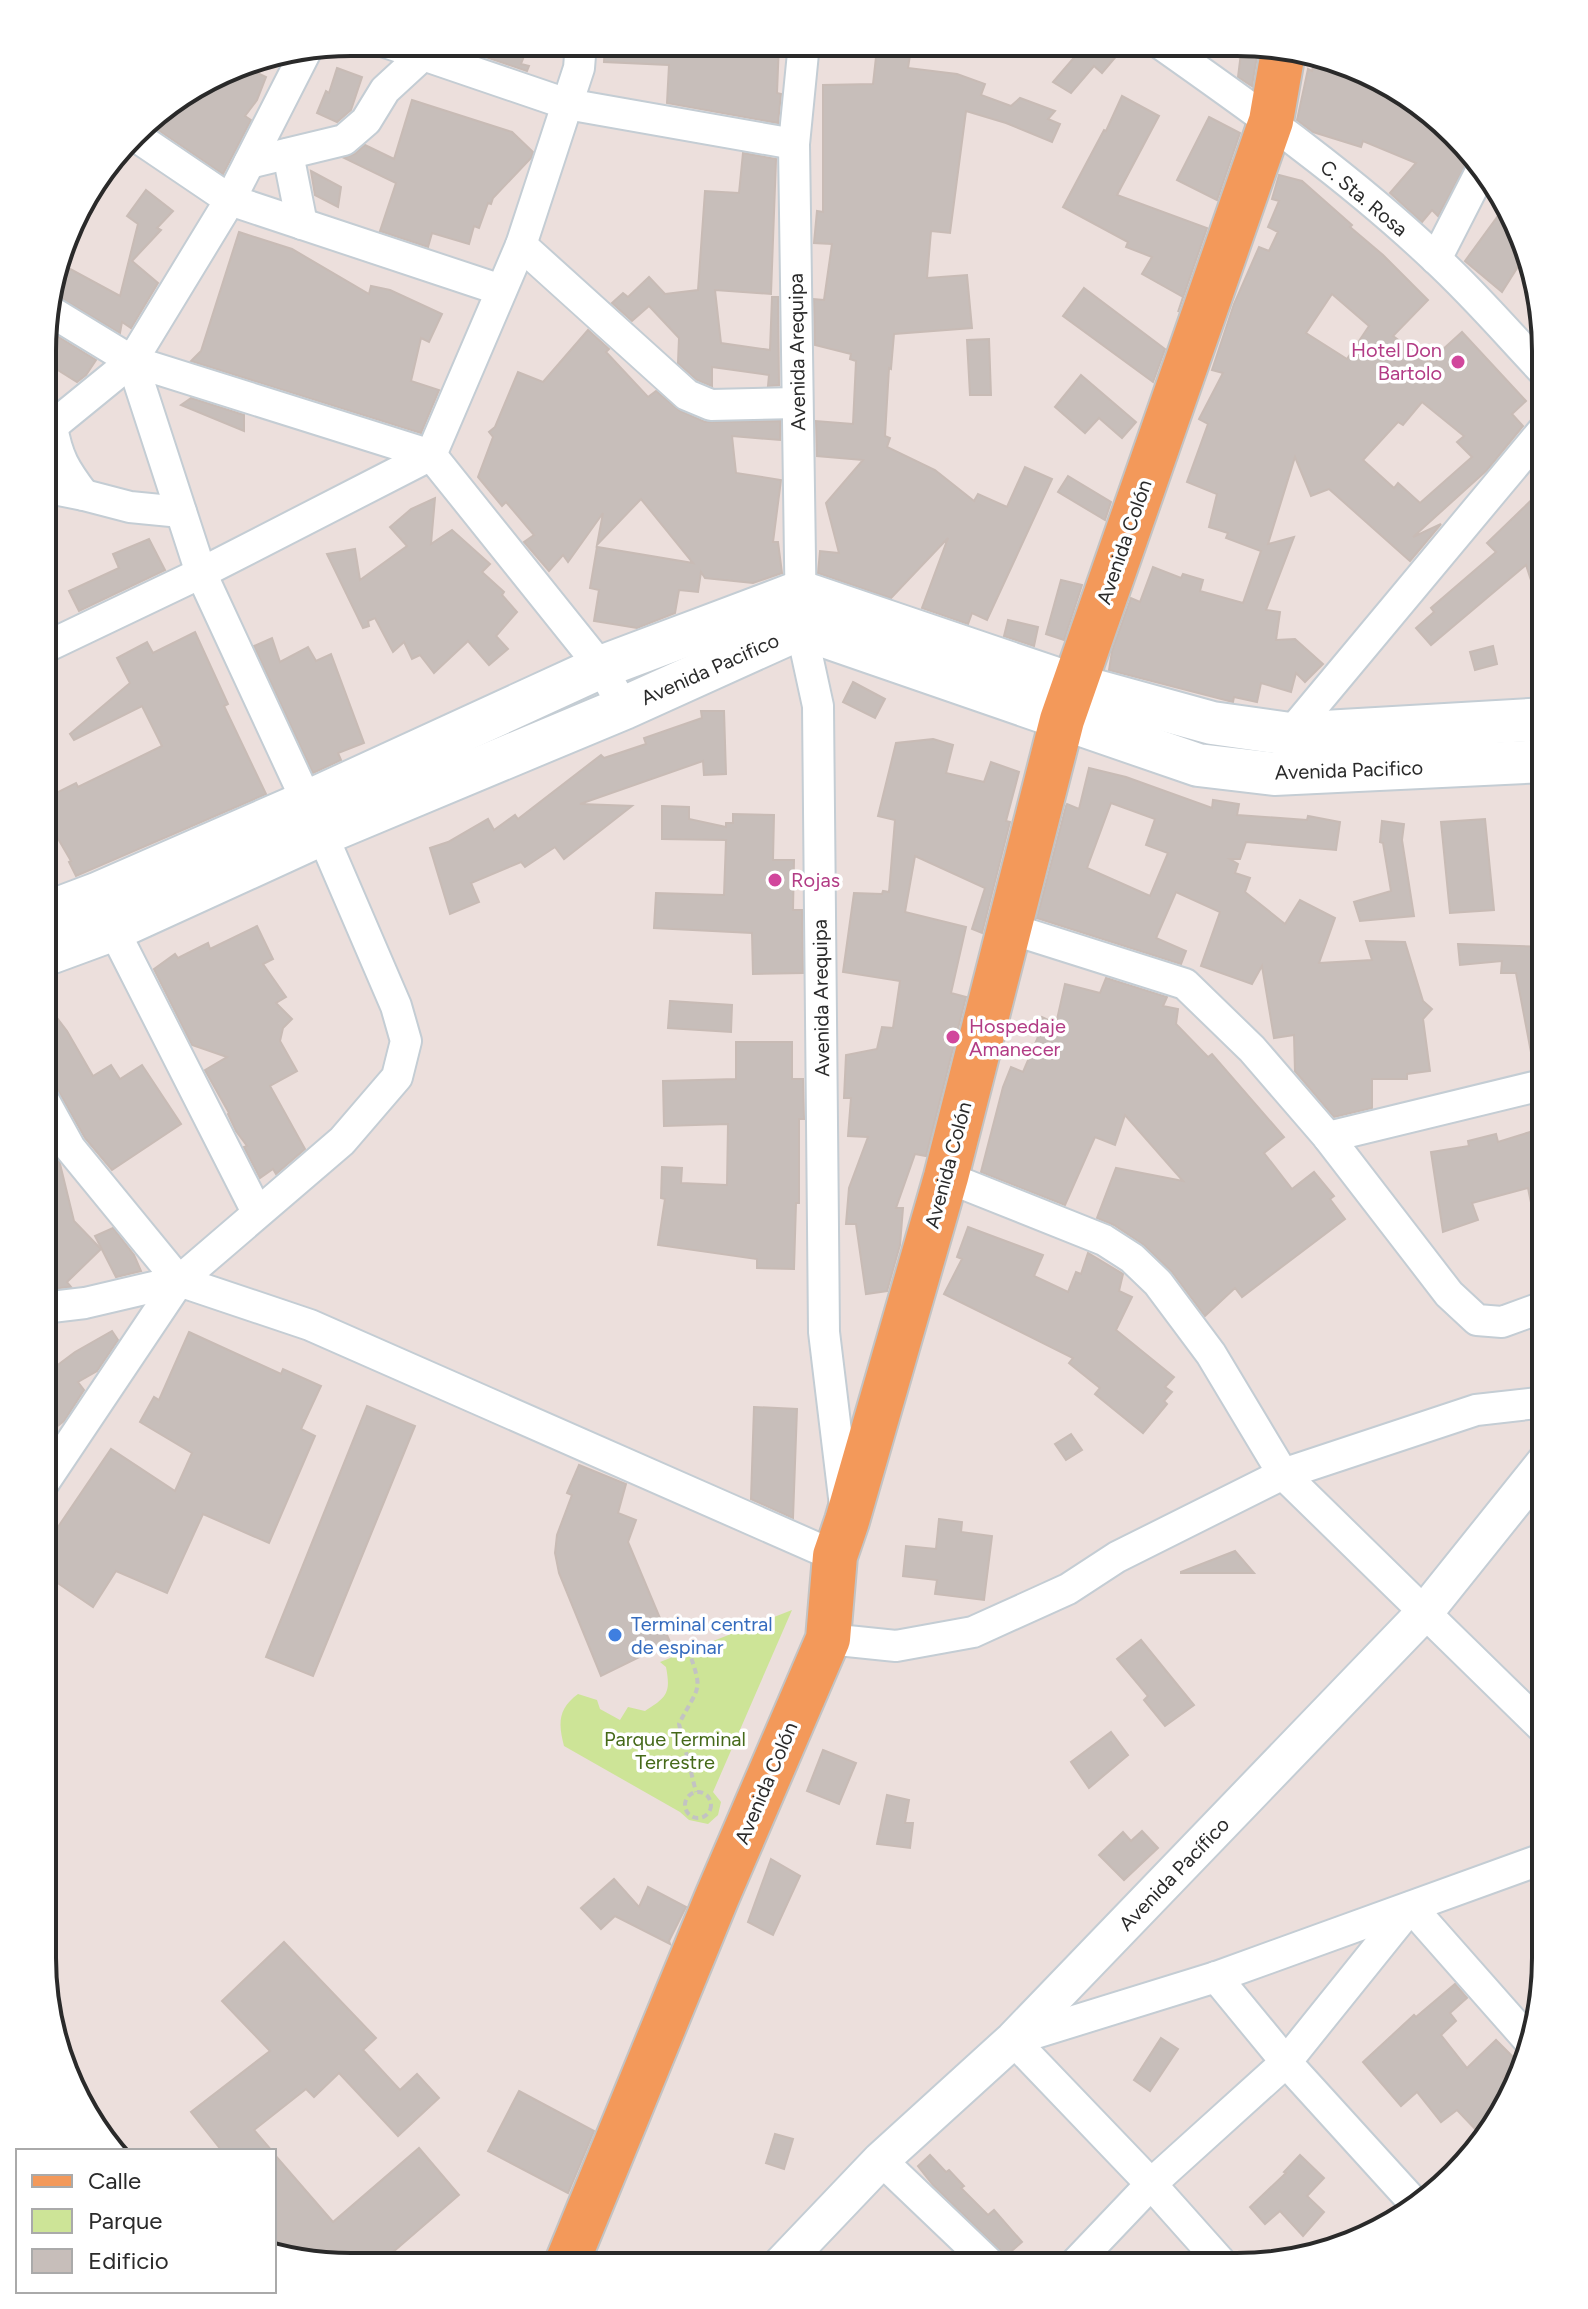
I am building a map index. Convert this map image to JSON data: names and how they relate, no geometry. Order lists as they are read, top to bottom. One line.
{"streets":{"main road":["Avenida Colón","Avenida Pacifico"],"street":["C. Sta. Rosa","Avenida Arequipa","Avenida Pacífico"]},"crossings":[["C. Sta. Rosa","Avenida Colón"],["Avenida Arequipa","Avenida Colón"],["Avenida Arequipa","Avenida Pacifico"],["Avenida Colón","Avenida Pacifico"]],"parks":["Parque Terminal Terrestre"],"places":["Hotel Don Bartolo","Rojas","Hospedaje Amanecer","Terminal central de espinar"],"legend":["Calle","Parque","Edificio"]}
